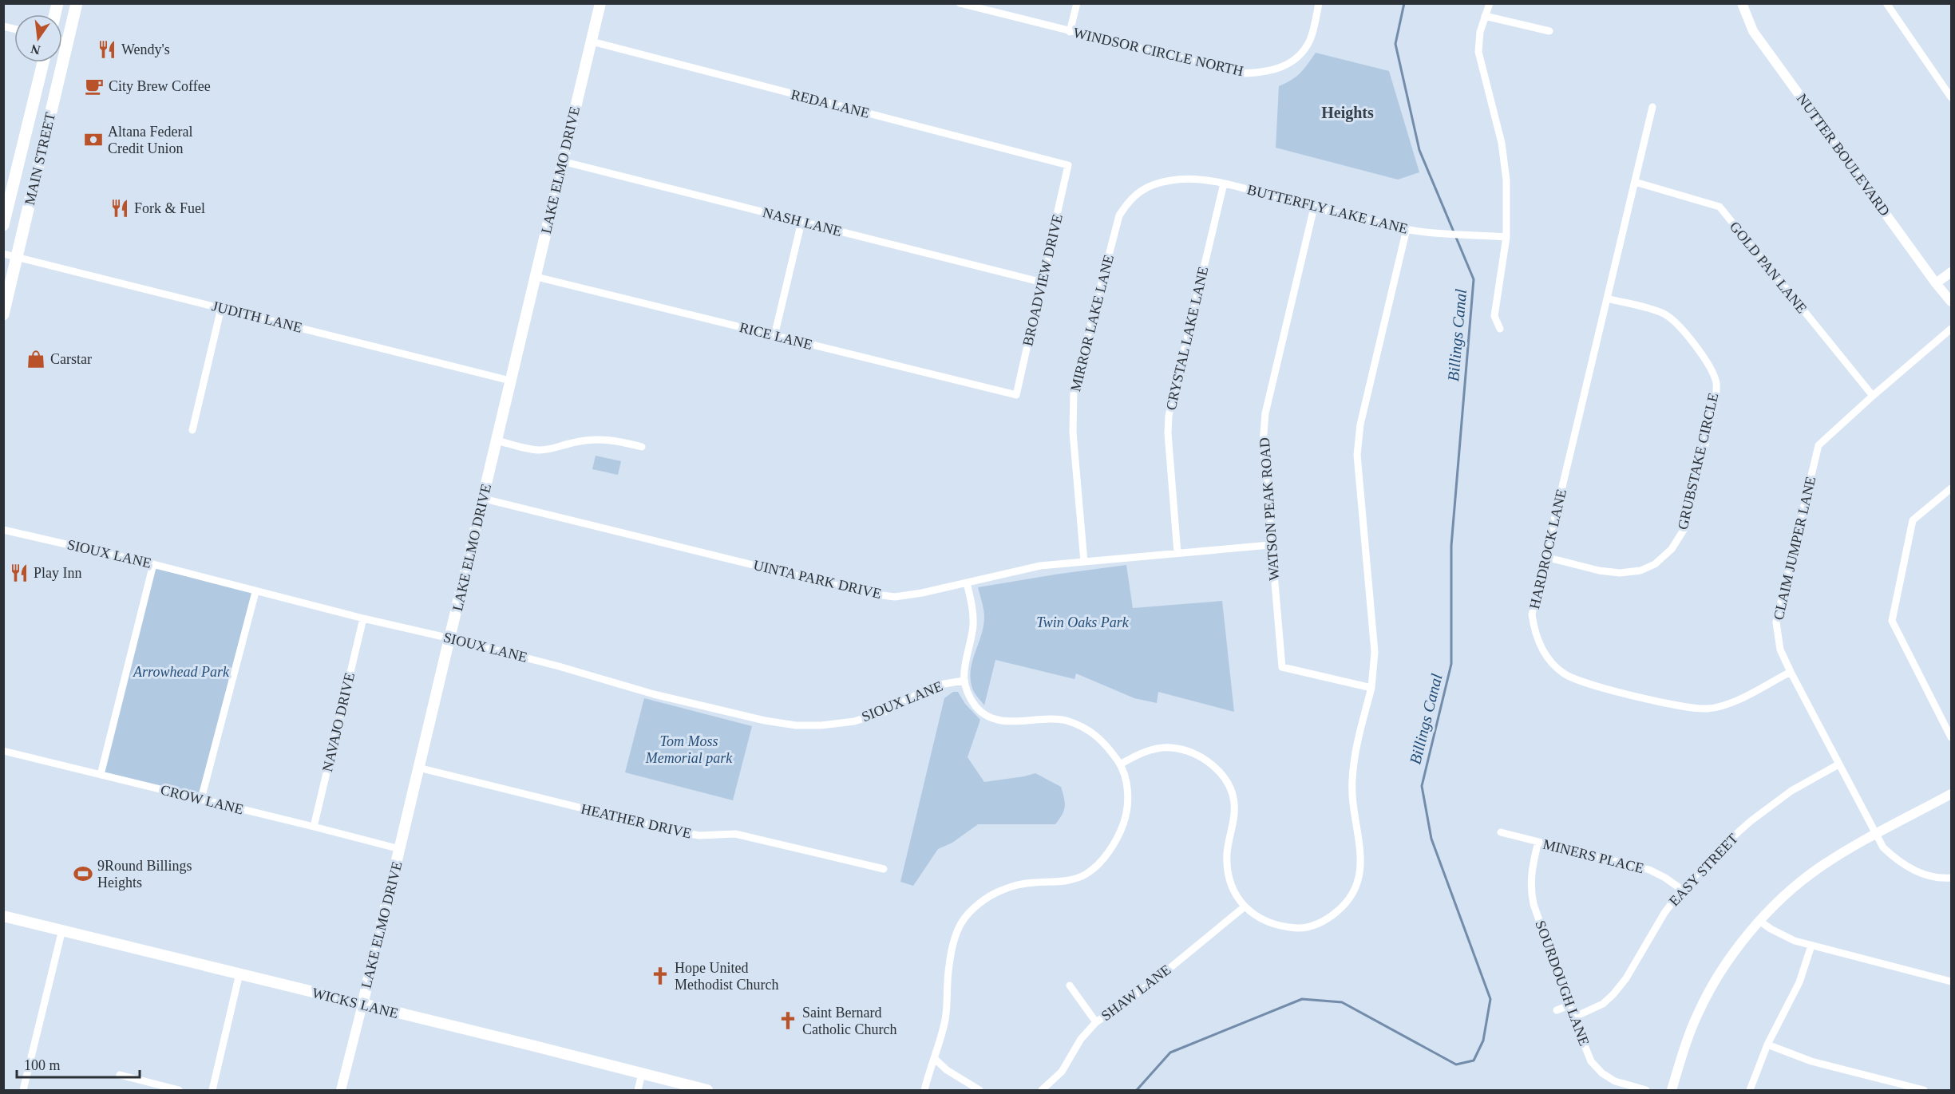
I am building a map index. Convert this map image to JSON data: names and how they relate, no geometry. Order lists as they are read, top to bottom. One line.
{"streets":{"main road":["MAIN STREET","LAKE ELMO DRIVE","WICKS LANE"],"street":["WINDSOR CIRCLE NORTH","REDA LANE","NUTTER BOULEVARD","BUTTERFLY LAKE LANE","NASH LANE","GOLD PAN LANE","BROADVIEW DRIVE","JUDITH LANE","MIRROR LAKE LANE","RICE LANE","CRYSTAL LAKE LANE","GRUBSTAKE CIRCLE","WATSON PEAK ROAD","CLAIM JUMPER LANE","HARDROCK LANE","SIOUX LANE","UINTA PARK DRIVE","NAVAJO DRIVE","CROW LANE","HEATHER DRIVE","MINERS PLACE","EASY STREET","SOURDOUGH LANE","SHAW LANE"]},"crossings":[["REDA LANE","LAKE ELMO DRIVE"],["REDA LANE","BROADVIEW DRIVE"],["MAIN STREET","JUDITH LANE"],["LAKE ELMO DRIVE","NASH LANE"],["LAKE ELMO DRIVE","JUDITH LANE"],["LAKE ELMO DRIVE","RICE LANE"],["LAKE ELMO DRIVE","SIOUX LANE"],["LAKE ELMO DRIVE","UINTA PARK DRIVE"],["LAKE ELMO DRIVE","CROW LANE"],["LAKE ELMO DRIVE","HEATHER DRIVE"],["LAKE ELMO DRIVE","WICKS LANE"],["BUTTERFLY LAKE LANE","MIRROR LAKE LANE"],["BUTTERFLY LAKE LANE","CRYSTAL LAKE LANE"],["BUTTERFLY LAKE LANE","WATSON PEAK ROAD"],["NASH LANE","BROADVIEW DRIVE"],["GOLD PAN LANE","CLAIM JUMPER LANE"],["GOLD PAN LANE","HARDROCK LANE"],["BROADVIEW DRIVE","RICE LANE"],["MIRROR LAKE LANE","UINTA PARK DRIVE"],["CRYSTAL LAKE LANE","UINTA PARK DRIVE"],["GRUBSTAKE CIRCLE","HARDROCK LANE"],["WATSON PEAK ROAD","UINTA PARK DRIVE"],["CLAIM JUMPER LANE","HARDROCK LANE"],["CLAIM JUMPER LANE","EASY STREET"],["SIOUX LANE","NAVAJO DRIVE"],["NAVAJO DRIVE","CROW LANE"],["MINERS PLACE","EASY STREET"],["MINERS PLACE","SOURDOUGH LANE"],["EASY STREET","SOURDOUGH LANE"]],"districts":["Heights"],"water":["Billings Canal"],"parks":["Twin Oaks Park","Arrowhead Park","Tom Moss Memorial park"],"places":{"restaurant":["Wendy's","Fork & Fuel","Play Inn"],"cafe":["City Brew Coffee"],"bank":["Altana Federal Credit Union"],"shop":["Carstar"],"sports":["9Round Billings Heights"],"church":["Hope United Methodist Church","Saint Bernard Catholic Church"]},"scale_bar":"100 m","north":"bottom"}
